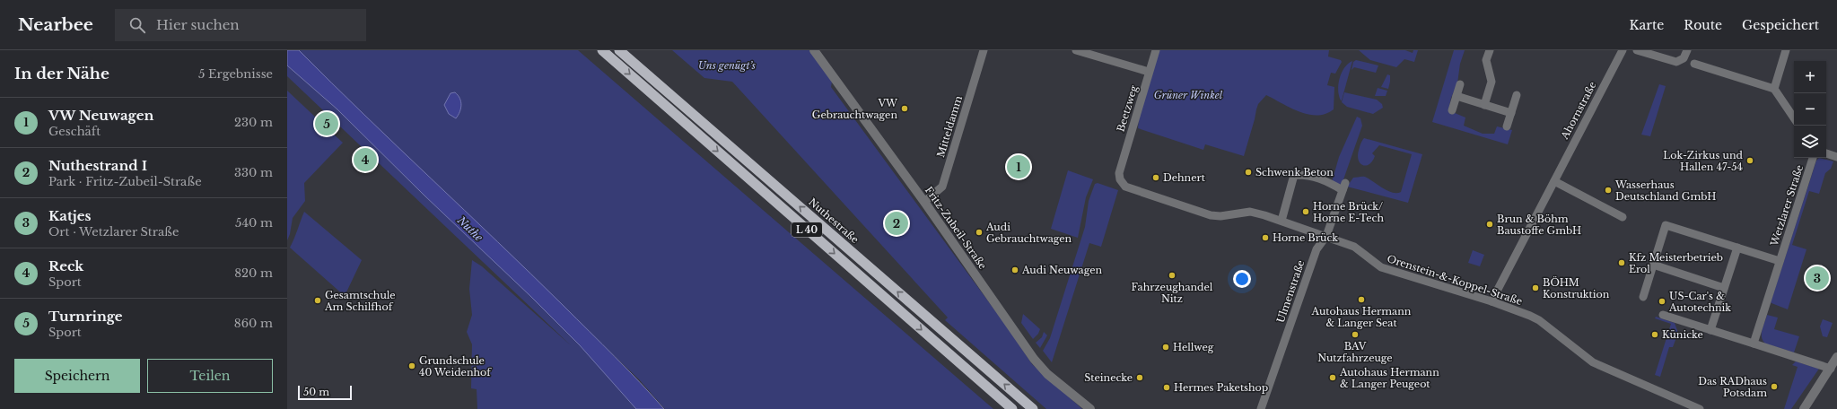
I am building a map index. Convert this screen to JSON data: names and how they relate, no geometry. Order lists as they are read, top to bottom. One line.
{"streets":{"highway":["Nuthestraße","L 40"],"street":["Beetzweg","Ahornstraße","Mitteldamm","Wetzlarer Straße","Fritz-Zubeil-Straße","Orenstein-&-Koppel-Straße","Ulmenstraße"]},"crossings":[["Beetzweg","Orenstein-&-Koppel-Straße"],["Ahornstraße","Orenstein-&-Koppel-Straße"],["Mitteldamm","Fritz-Zubeil-Straße"],["Orenstein-&-Koppel-Straße","Ulmenstraße"]],"water":["Nuthe"],"parks":["Uns genügt’s","Grüner Winkel"],"places":["VW Gebrauchtwagen","Lok-Zirkus und Hallen 47-54","Schwenk Beton","Dehnert","Wasserhaus Deutschland GmbH","Horne Brück/ Horne E-Tech","Brun & Böhm Baustoffe GmbH","Audi Gebrauchtwagen","Horne Brück","Kfz Meisterbetrieb Erol","Audi Neuwagen","Fahrzeughandel Nitz","BÖHM Konstruktion","Autohaus Hermann & Langer Seat","Gesamtschule Am Schilfhof","US-Car's & Autotechnik","BAV Nutzfahrzeuge","Künicke","Hellweg","Grundschule 40 Weidenhof","Steinecke","Autohaus Hermann & Langer Peugeot","Das RADhaus Potsdam","Hermes Paketshop"],"scale_bar":"50 m","page":{"header":"Nearbee","search":"Hier suchen","nav":["Karte","Route","Gespeichert"],"heading":["In der Nähe","5 Ergebnisse"],"map_buttons":["+","−"],"list":[{"mark":"1","name":"VW Neuwagen","note":"Geschäft","value":"230 m"},{"mark":"2","name":"Nuthestrand I","note":"Park · Fritz-Zubeil-Straße","value":"330 m"},{"mark":"3","name":"Katjes","note":"Ort · Wetzlarer Straße","value":"540 m"},{"mark":"4","name":"Reck","note":"Sport","value":"820 m"},{"mark":"5","name":"Turnringe","note":"Sport","value":"860 m"}],"pins":["5","4","1","2","3"],"buttons":["Speichern","Teilen"],"scale":"50 m"}}
